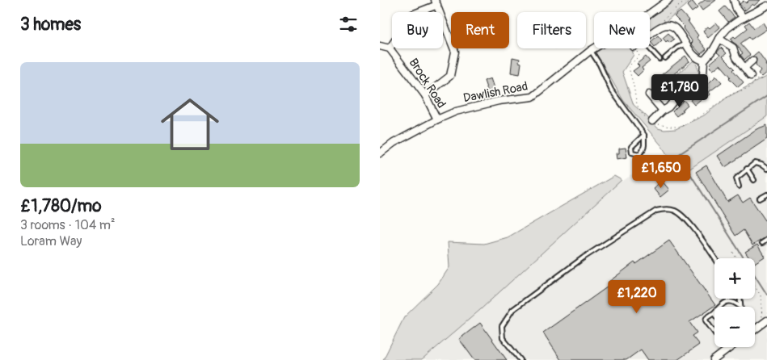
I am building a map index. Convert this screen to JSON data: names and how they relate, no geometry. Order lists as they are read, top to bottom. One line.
{"streets":{"street":["Brock Road","Dawlish Road"]},"crossings":[["Brock Road","Dawlish Road"]],"page":{"heading":"3 homes","chip":["Buy","Rent","Filters","New"],"list":[{"name":"£1,780/mo","note":"3 rooms · 104 m² · Loram Way"}],"price":["£1,780","£1,650","£1,220"],"map_buttons":["+","−"]}}
